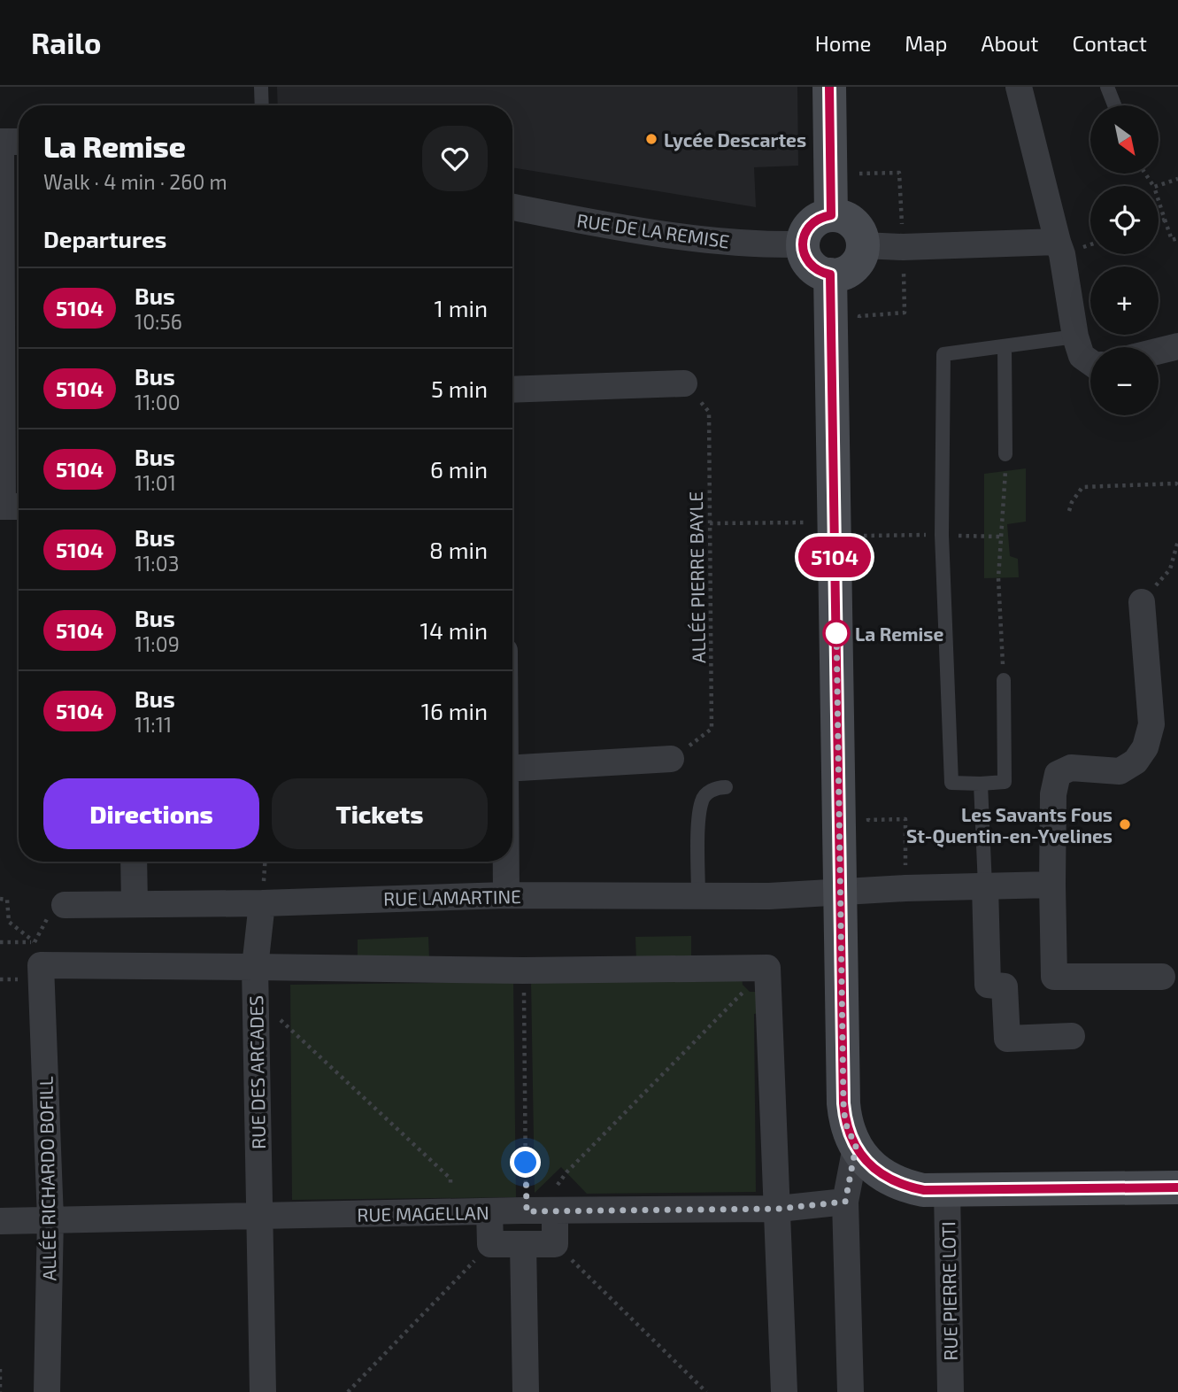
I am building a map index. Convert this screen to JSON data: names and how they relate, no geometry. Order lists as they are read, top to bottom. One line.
{"streets":{"street":["RUE DE LA REMISE","RUE LAMARTINE","RUE DES ARCADES","ALLÉE RICHARDO BOFILL","RUE MAGELLAN","RUE PIERRE LOTI"],"path":["ALLÉE PIERRE BAYLE"]},"crossings":[["RUE LAMARTINE","RUE DES ARCADES"],["RUE DES ARCADES","RUE MAGELLAN"],["ALLÉE RICHARDO BOFILL","RUE MAGELLAN"]],"places":["Lycée Descartes","La Remise","Les Savants Fous St-Quentin-en-Yvelines"],"lines":["bus line 5104"],"north":"bottom right","page":{"header":"Railo","nav":["Home","Map","About","Contact"],"on_map":"5104","map_buttons":["+","−"],"heading":[["La Remise","Walk · 4 min · 260 m"],"Departures"],"list":[{"mark":"5104","name":"Bus","note":"10:56","value":"1 min"},{"mark":"5104","name":"Bus","note":"11:00","value":"5 min"},{"mark":"5104","name":"Bus","note":"11:01","value":"6 min"},{"mark":"5104","name":"Bus","note":"11:03","value":"8 min"},{"mark":"5104","name":"Bus","note":"11:09","value":"14 min"},{"mark":"5104","name":"Bus","note":"11:11","value":"16 min"}],"buttons":["Directions","Tickets"]}}
